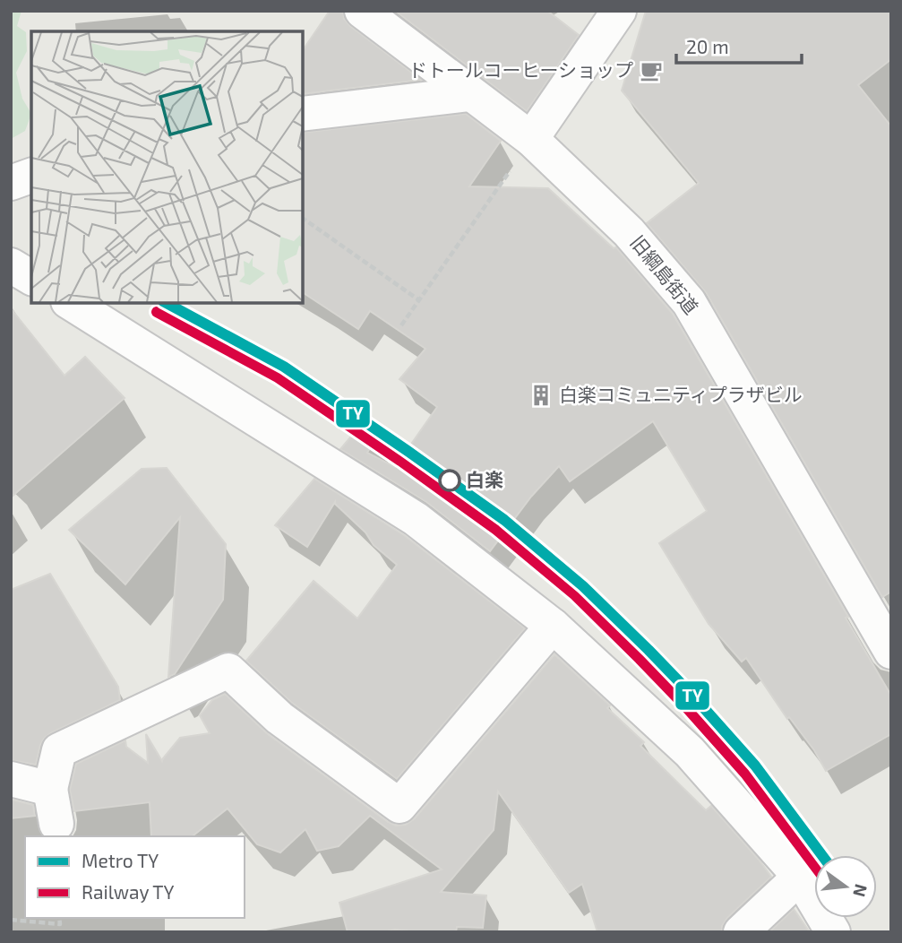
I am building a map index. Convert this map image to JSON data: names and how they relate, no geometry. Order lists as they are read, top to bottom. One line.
{"streets":{"street":["旧綱島街道"]},"places":{"cafe":["ドトールコーヒーショップ"],"building":["白楽コミュニティプラザビル"],"other":["白楽"]},"lines":["metro line TY","rail line TY"],"legend":["Metro TY","Railway TY"],"scale_bar":"20 m","north":"right"}
